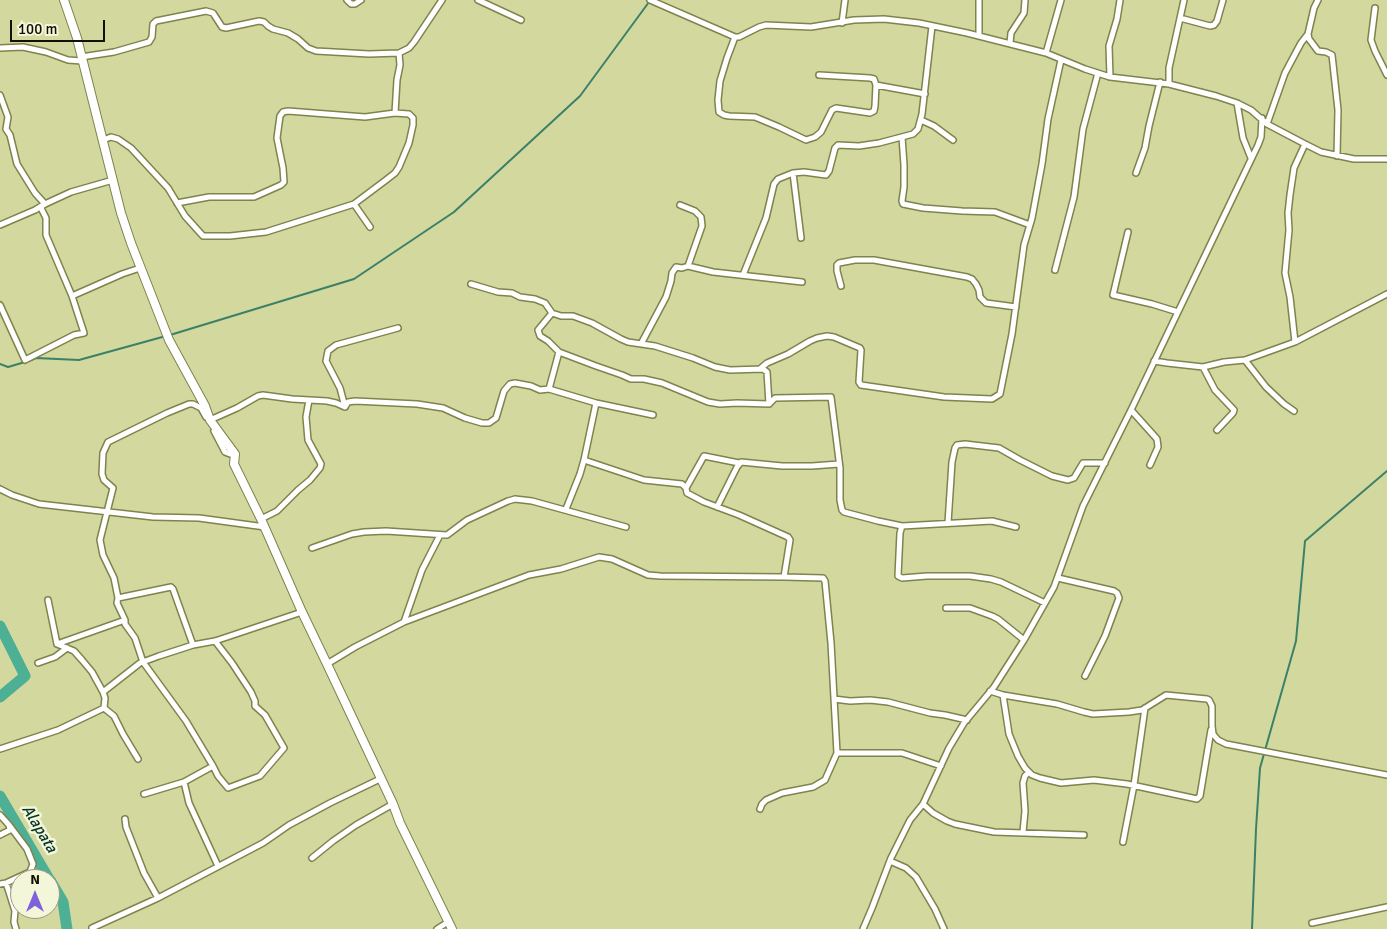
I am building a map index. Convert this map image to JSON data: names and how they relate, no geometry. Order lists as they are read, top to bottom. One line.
{"water":["Alapata"],"scale_bar":"100 m","north":"top"}
